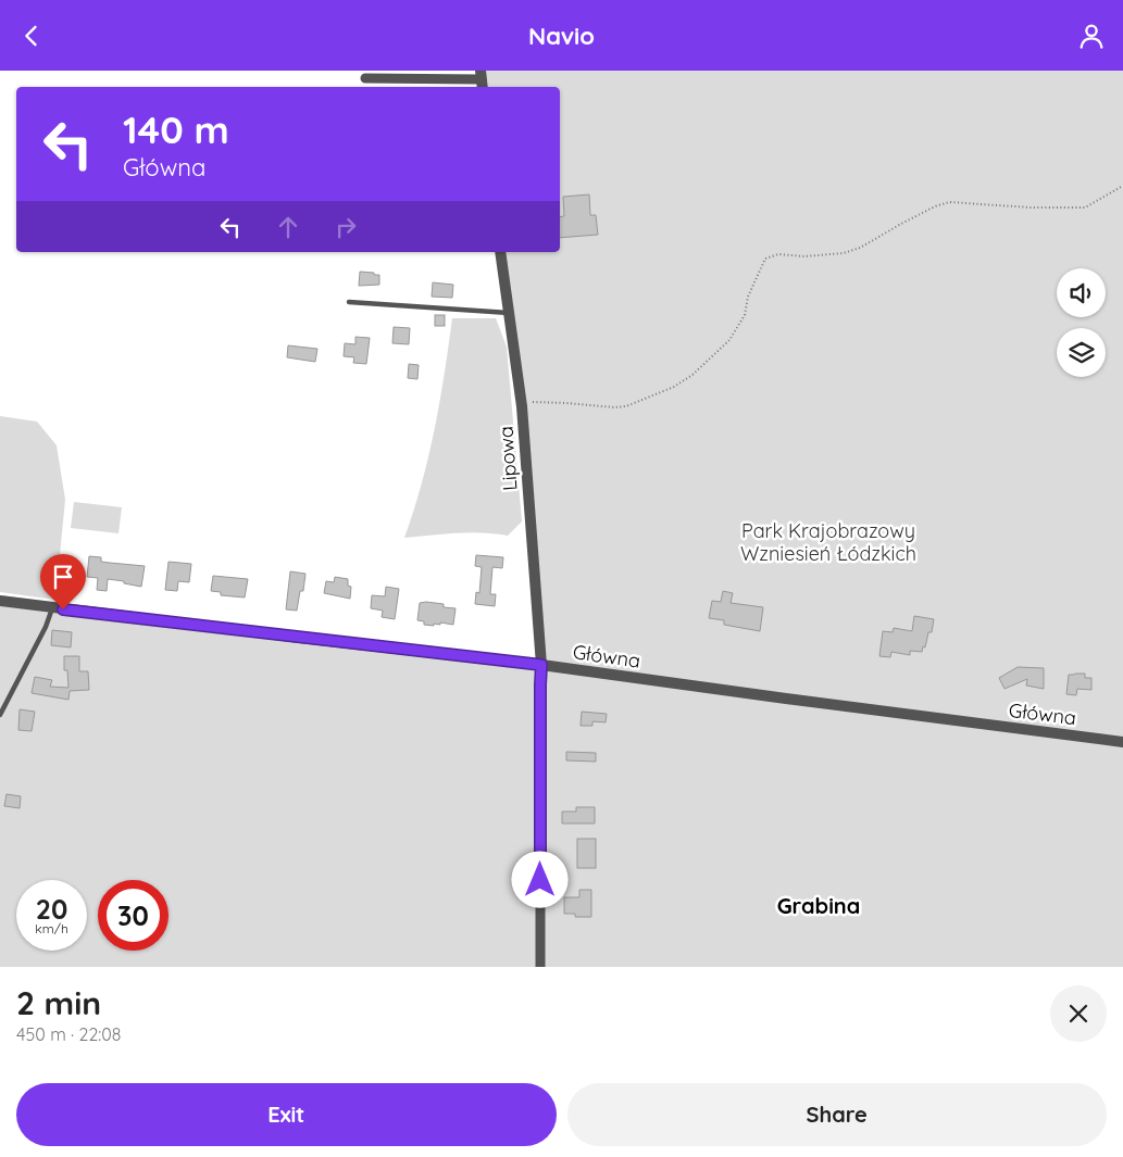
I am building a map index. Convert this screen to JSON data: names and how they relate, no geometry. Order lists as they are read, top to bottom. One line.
{"streets":{"street":["Lipowa","Główna"]},"crossings":[["Lipowa","Główna"]],"districts":["Grabina"],"parks":["Park Krajobrazowy Wzniesień Łódzkich"],"page":{"header":"Navio","turn":["140 m","Główna"],"speed":"20 km/h","limit":"30","heading":["2 min","450 m · 22:08"],"buttons":["Exit","Share"]}}
